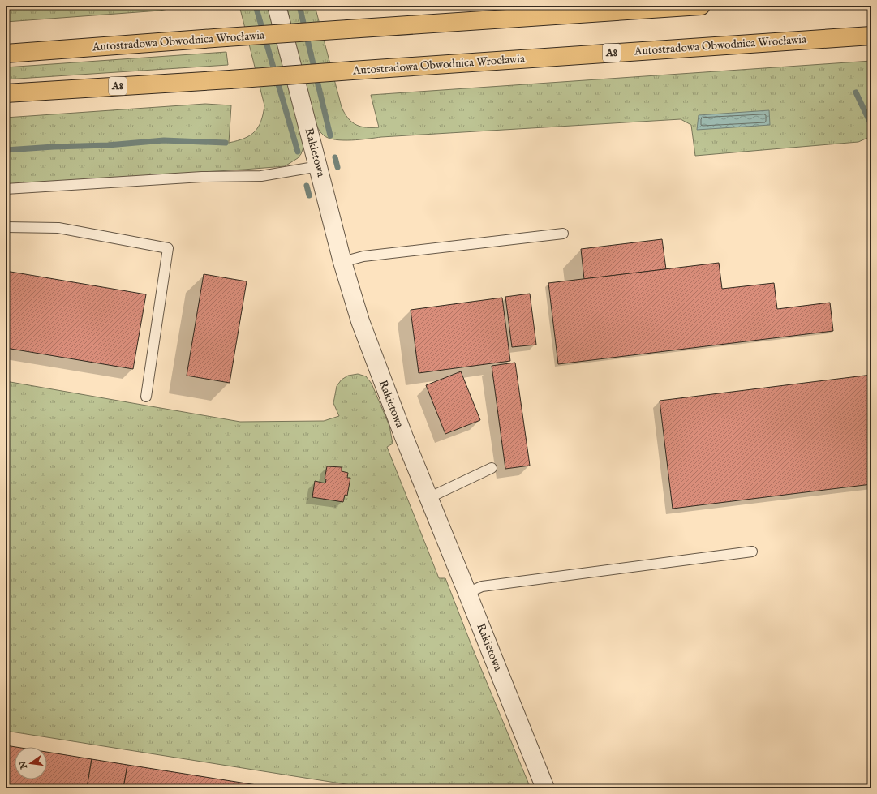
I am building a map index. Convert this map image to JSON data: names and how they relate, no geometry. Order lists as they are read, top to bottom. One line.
{"streets":{"highway":["Autostradowa Obwodnica Wrocławia","A8"],"street":["Rakietowa"]},"north":"left"}
